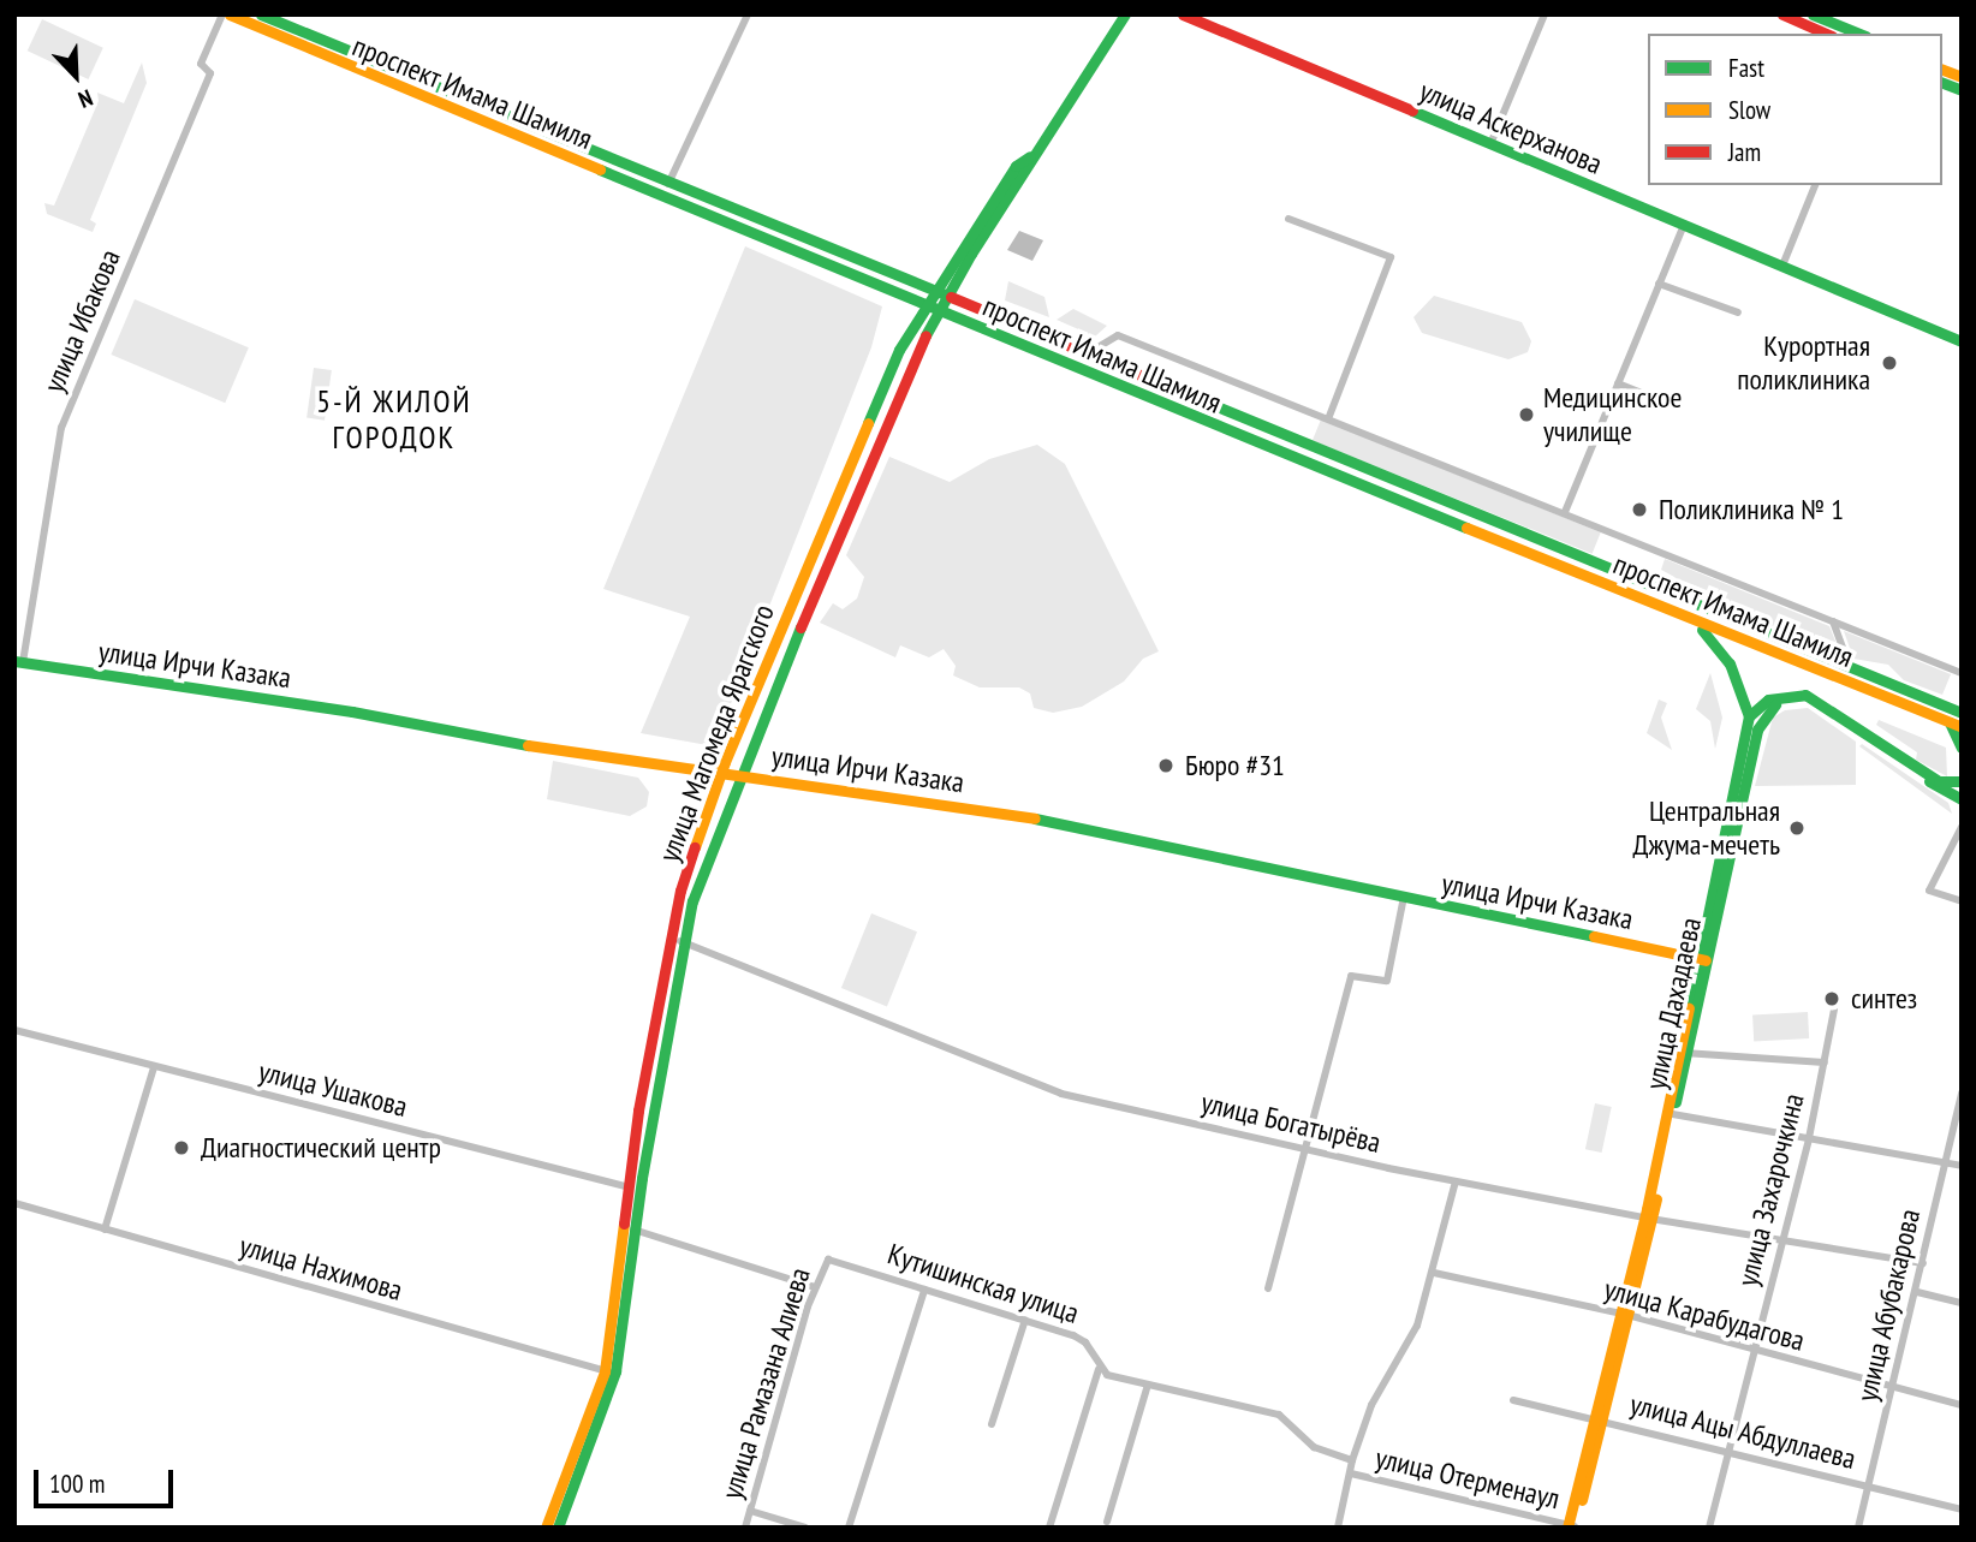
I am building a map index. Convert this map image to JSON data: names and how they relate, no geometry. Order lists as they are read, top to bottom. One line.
{"streets":{"main road":["проспект Имама Шамиля","улица Аскерханова","улица Ирчи Казака","улица Магомеда Ярагского","улица Дахадаева"],"street":["улица Ибакова","улица Ушакова","улица Богатырёва","улица Захарочкина","улица Нахимова","Кутишинская улица","улица Абубакарова","улица Карабудагова","улица Рамазана Алиева","улица Ацы Абдуллаева","улица Отерменаул"]},"crossings":[["проспект Имама Шамиля","улица Магомеда Ярагского"],["улица Ибакова","улица Ирчи Казака"],["улица Ирчи Казака","улица Магомеда Ярагского"],["улица Ирчи Казака","улица Дахадаева"],["улица Магомеда Ярагского","улица Ушакова"],["улица Магомеда Ярагского","улица Богатырёва"],["улица Магомеда Ярагского","улица Нахимова"],["улица Дахадаева","улица Богатырёва"],["улица Дахадаева","улица Карабудагова"],["улица Дахадаева","улица Ацы Абдуллаева"],["улица Дахадаева","улица Отерменаул"],["улица Богатырёва","улица Захарочкина"],["улица Богатырёва","улица Абубакарова"],["улица Захарочкина","улица Карабудагова"],["улица Захарочкина","улица Ацы Абдуллаева"],["Кутишинская улица","улица Рамазана Алиева"],["улица Абубакарова","улица Карабудагова"],["улица Абубакарова","улица Ацы Абдуллаева"]],"districts":["5-Й ЖИЛОЙ ГОРОДОК"],"places":["Курортная поликлиника","Медицинское училище","Поликлиника № 1","Бюро #31","Центральная Джума-мечеть","синтез","Диагностический центр"],"legend":["Fast","Slow","Jam"],"scale_bar":"100 m","north":"bottom right"}
